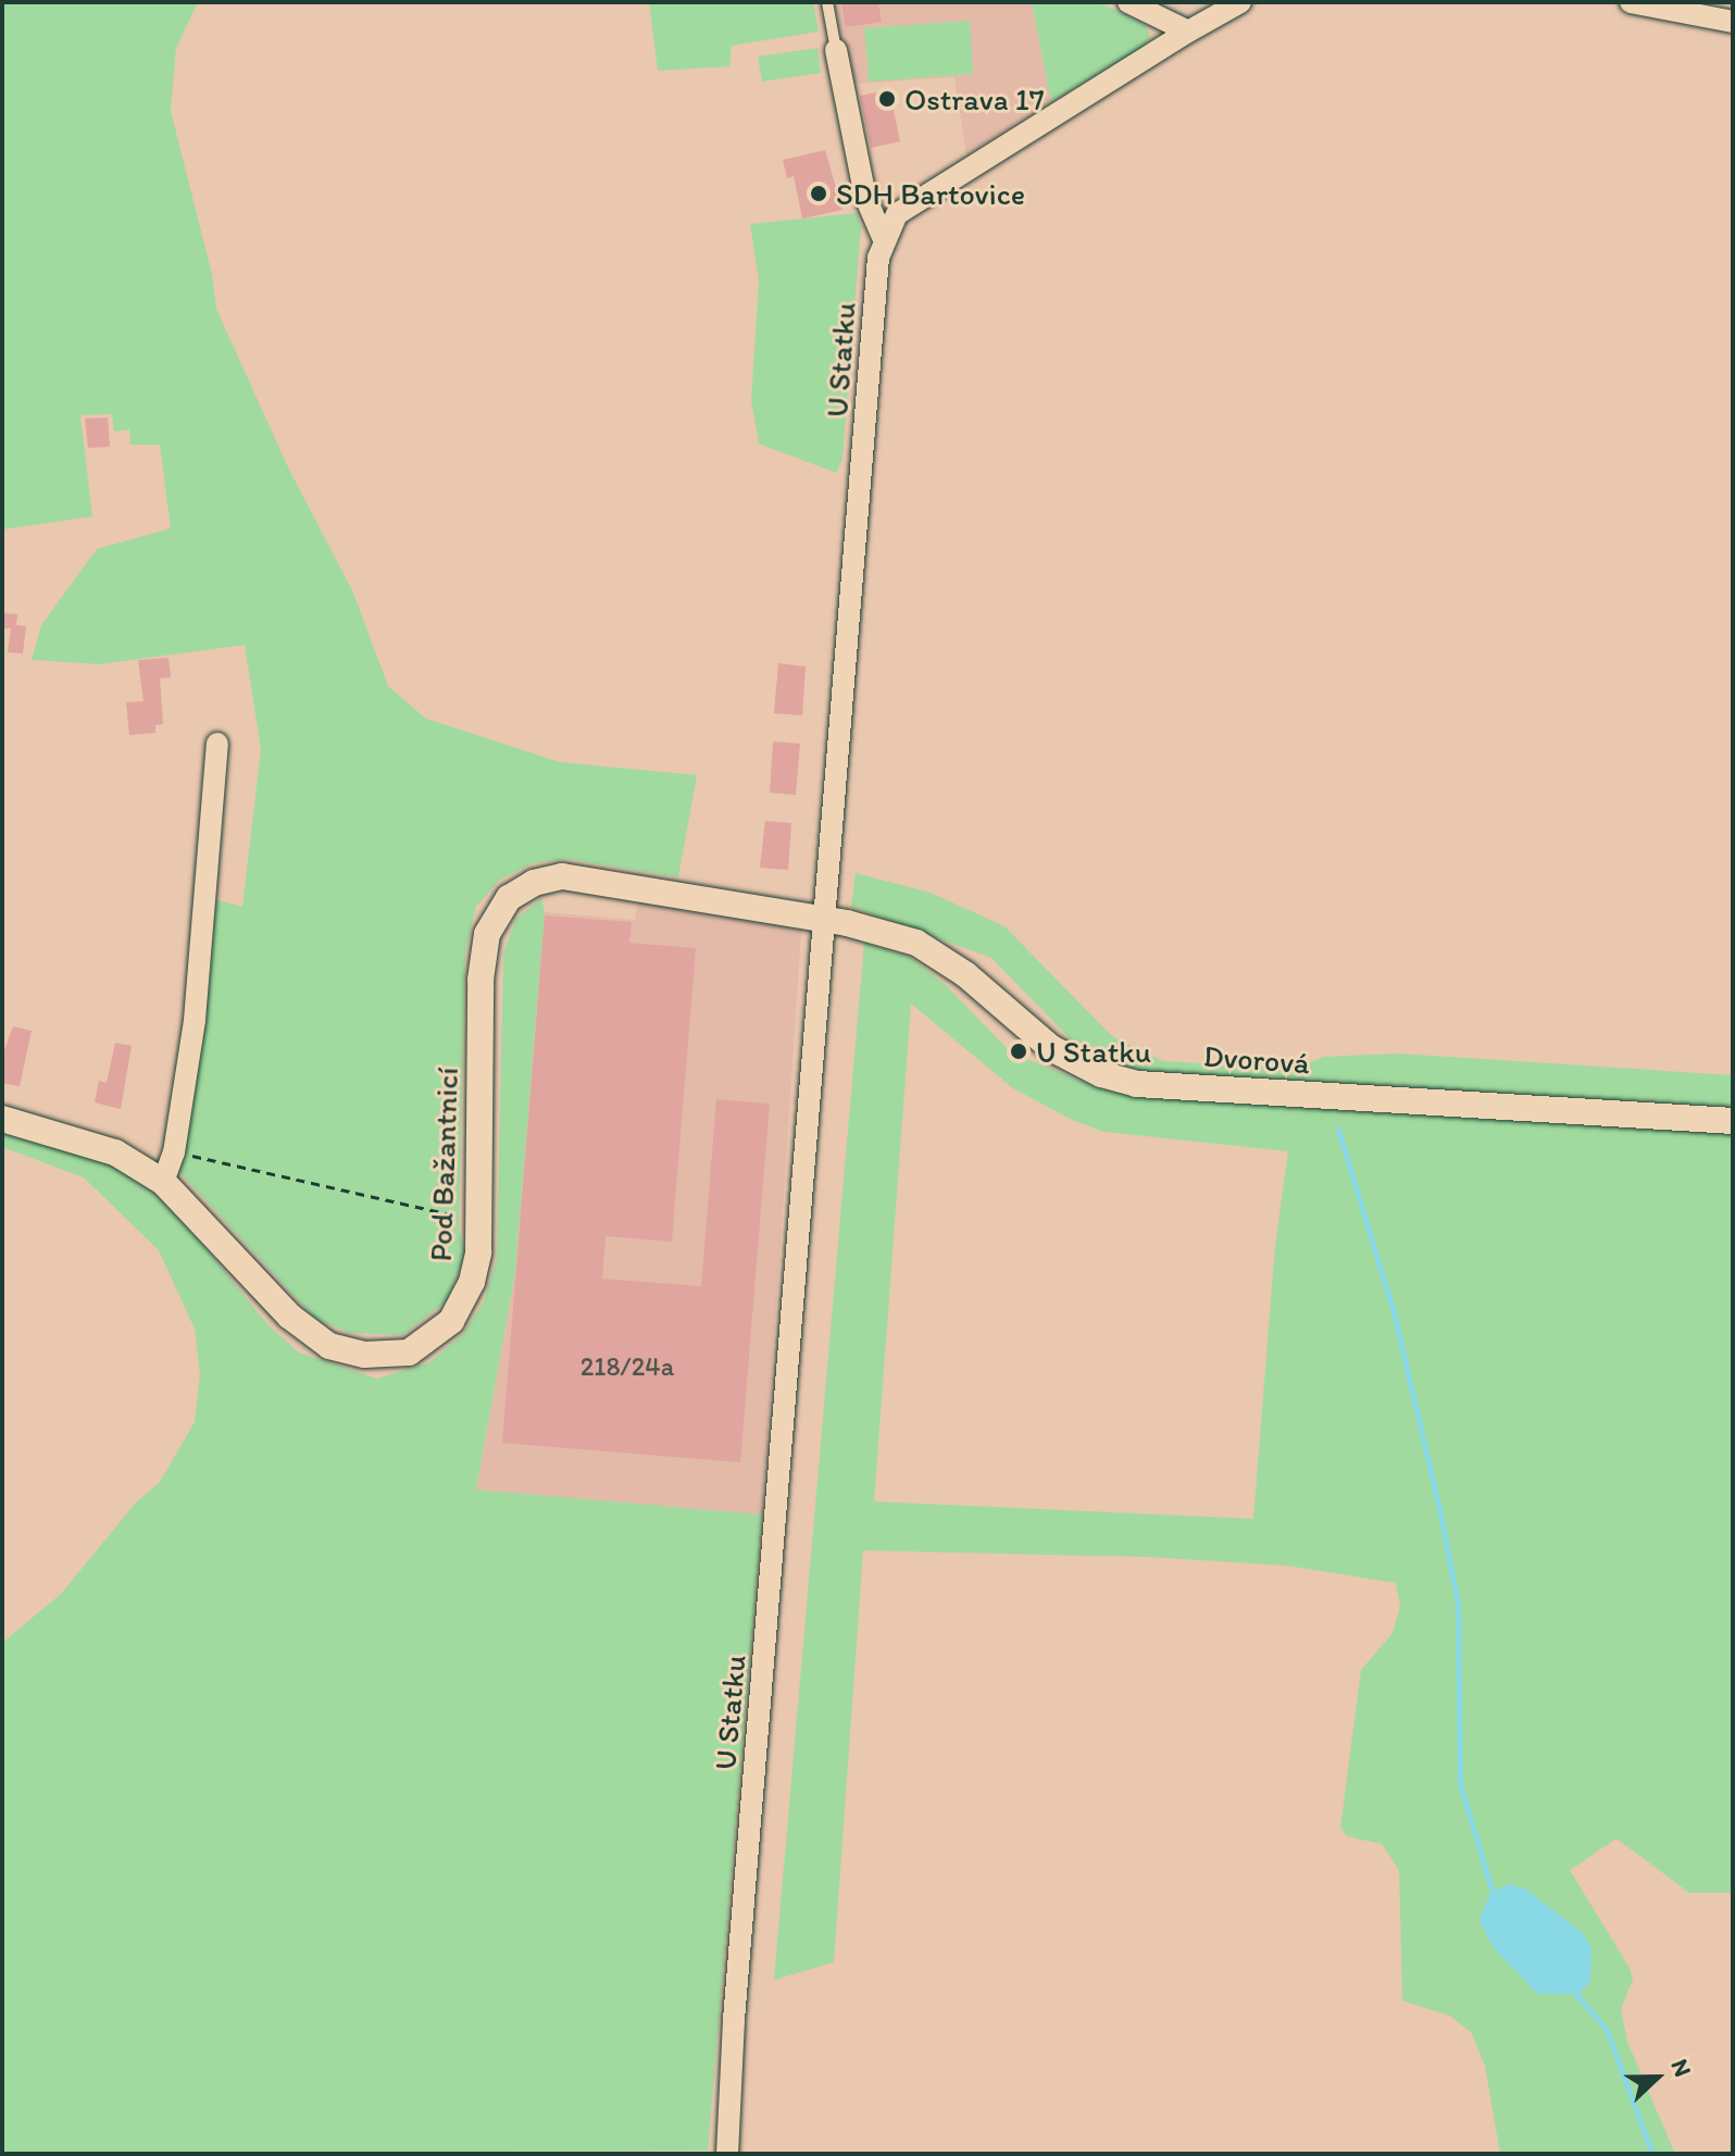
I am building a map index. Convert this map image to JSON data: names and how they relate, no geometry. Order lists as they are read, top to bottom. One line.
{"streets":{"street":["U Statku","Dvorová","Pod Bažantnicí"]},"crossings":[["U Statku","Dvorová"],["U Statku","Pod Bažantnicí"],["Dvorová","Pod Bažantnicí"]],"places":["Ostrava 17","SDH Bartovice","U Statku"],"house_numbers":["218/24a"],"north":"right"}
